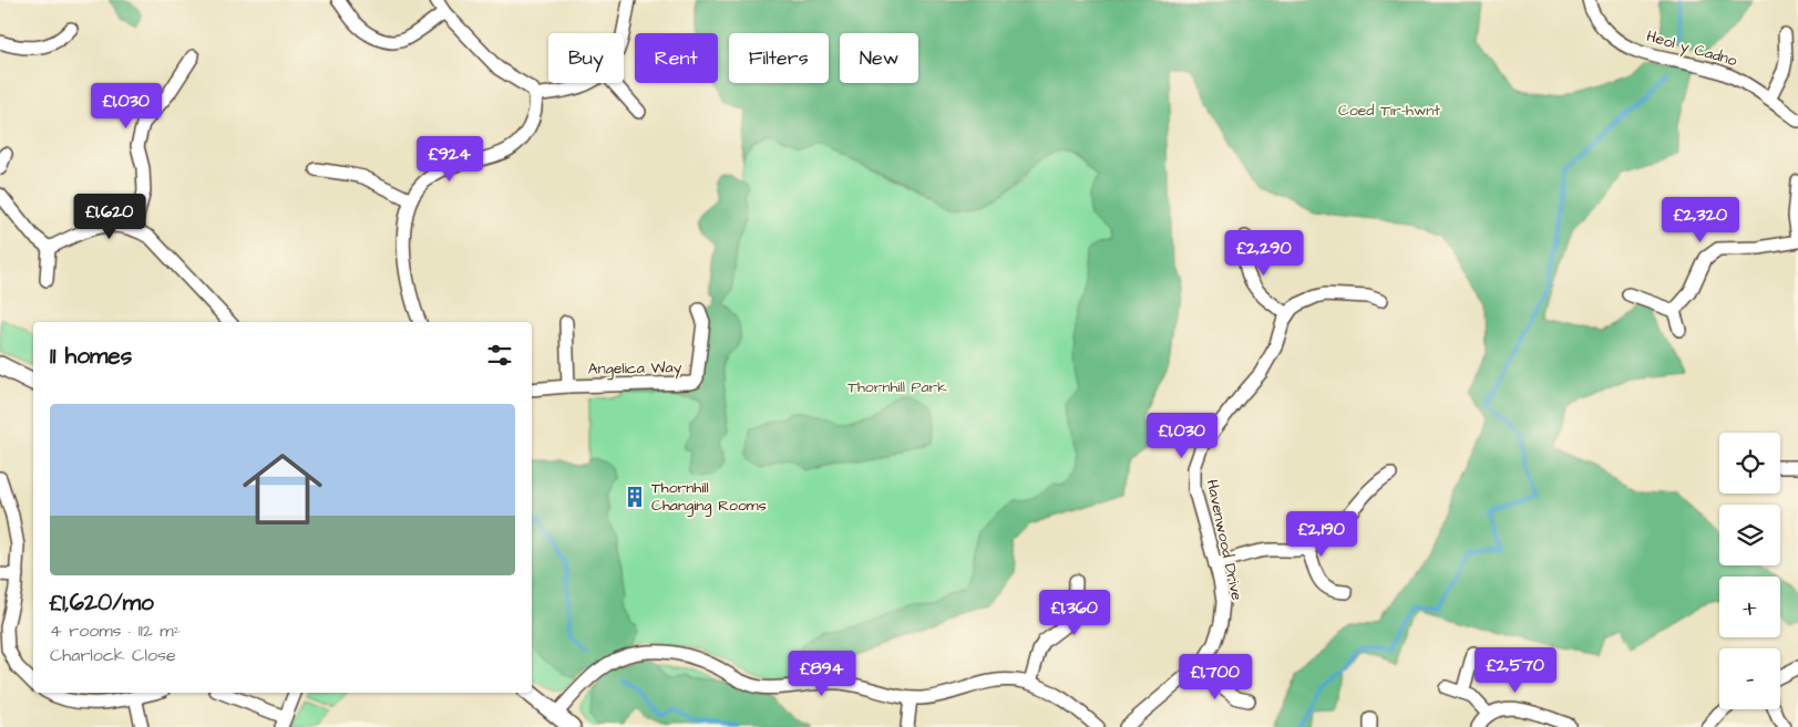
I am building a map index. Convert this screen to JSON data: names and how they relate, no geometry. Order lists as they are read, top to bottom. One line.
{"streets":{"street":["Heol y Cadno","Angelica Way","Havenwood Drive"]},"parks":["Coed Tir-hwnt","Thornhill Park"],"places":{"building":["Thornhill Changing Rooms"]},"page":{"chip":["Buy","Rent","Filters","New"],"price":["£1,030","£924","£1,620","£2,320","£2,290","£1,030","£2,190","£1,360","£2,570","£894","£1,700"],"heading":"11 homes","list":[{"name":"£1,620/mo","note":"4 rooms · 112 m² · Charlock Close"}],"map_buttons":["+","−"]}}
